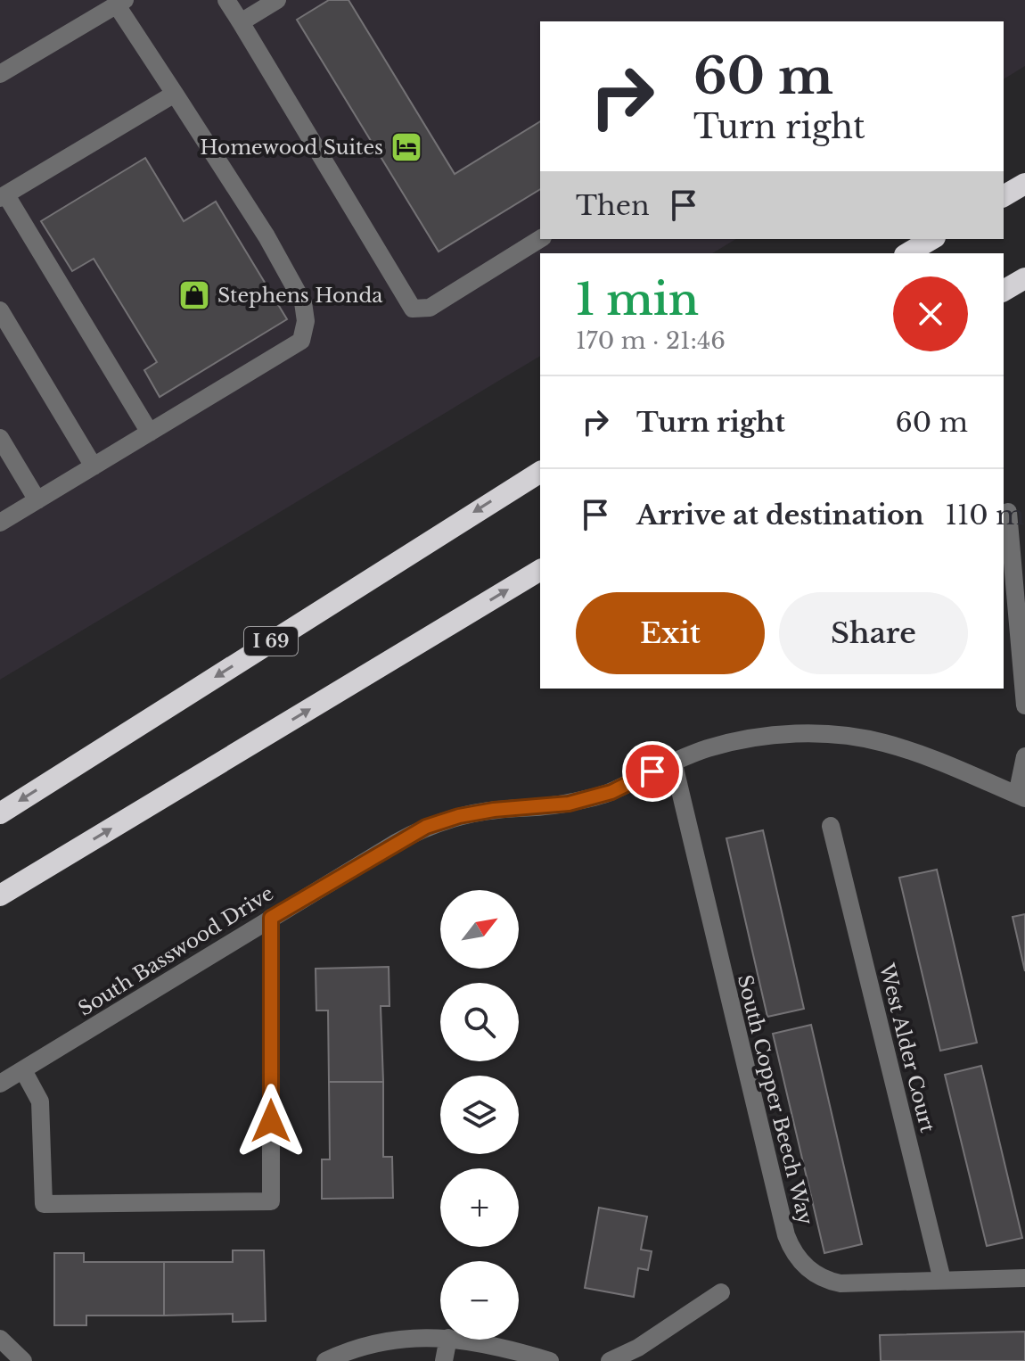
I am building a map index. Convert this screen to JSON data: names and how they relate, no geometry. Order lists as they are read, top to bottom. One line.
{"streets":{"highway":["I 69"],"street":["South Basswood Drive","West Alder Court","South Copper Beech Way"]},"crossings":[["South Basswood Drive","South Copper Beech Way"],["West Alder Court","South Copper Beech Way"]],"places":{"hotel":["Homewood Suites"],"shop":["Stephens Honda"]},"north":"top right","page":{"turn":["60 m","Turn right"],"then":"Then","heading":["1 min","170 m · 21:46"],"list":[{"name":"Turn right","value":"60 m"},{"name":"Arrive at destination","value":"110 m"}],"buttons":["Exit","Share"],"map_buttons":["+","−"]}}
